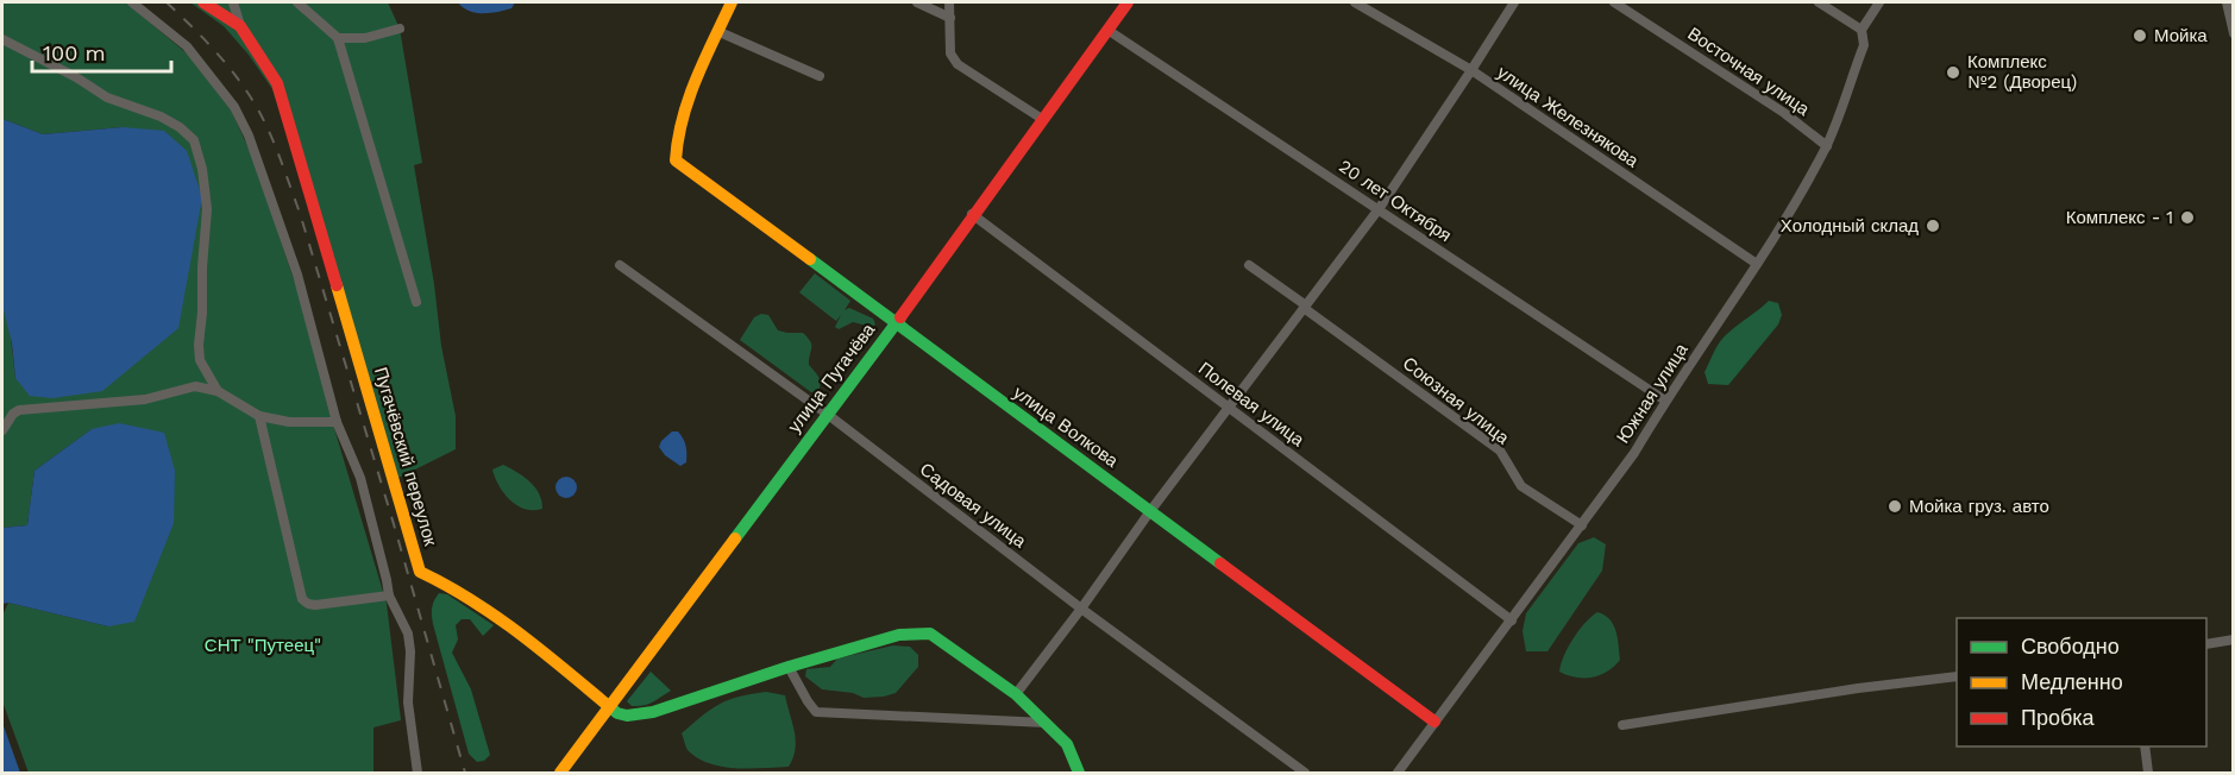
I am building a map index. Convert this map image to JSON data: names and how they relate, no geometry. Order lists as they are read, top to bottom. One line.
{"streets":{"street":["Восточная улица","улица Железнякова","20 лет Октября","улица Пугачёва","Южная улица","Союзная улица","Полевая улица","улица Волкова","Пугачёвский переулок","Садовая улица"]},"crossings":[["Восточная улица","Южная улица"],["улица Железнякова","Южная улица"],["20 лет Октября","улица Пугачёва"],["20 лет Октября","Южная улица"],["улица Пугачёва","Полевая улица"],["улица Пугачёва","улица Волкова"],["улица Пугачёва","Пугачёвский переулок"],["улица Пугачёва","Садовая улица"],["Южная улица","Союзная улица"],["Южная улица","Полевая улица"],["Южная улица","улица Волкова"]],"parks":["СНТ \"Путеец\""],"places":["Мойка","Комплекс №2 (Дворец)","Комплекс - 1","Холодный склад","Мойка груз. авто"],"legend":["Свободно","Медленно","Пробка"],"scale_bar":"100 m"}
